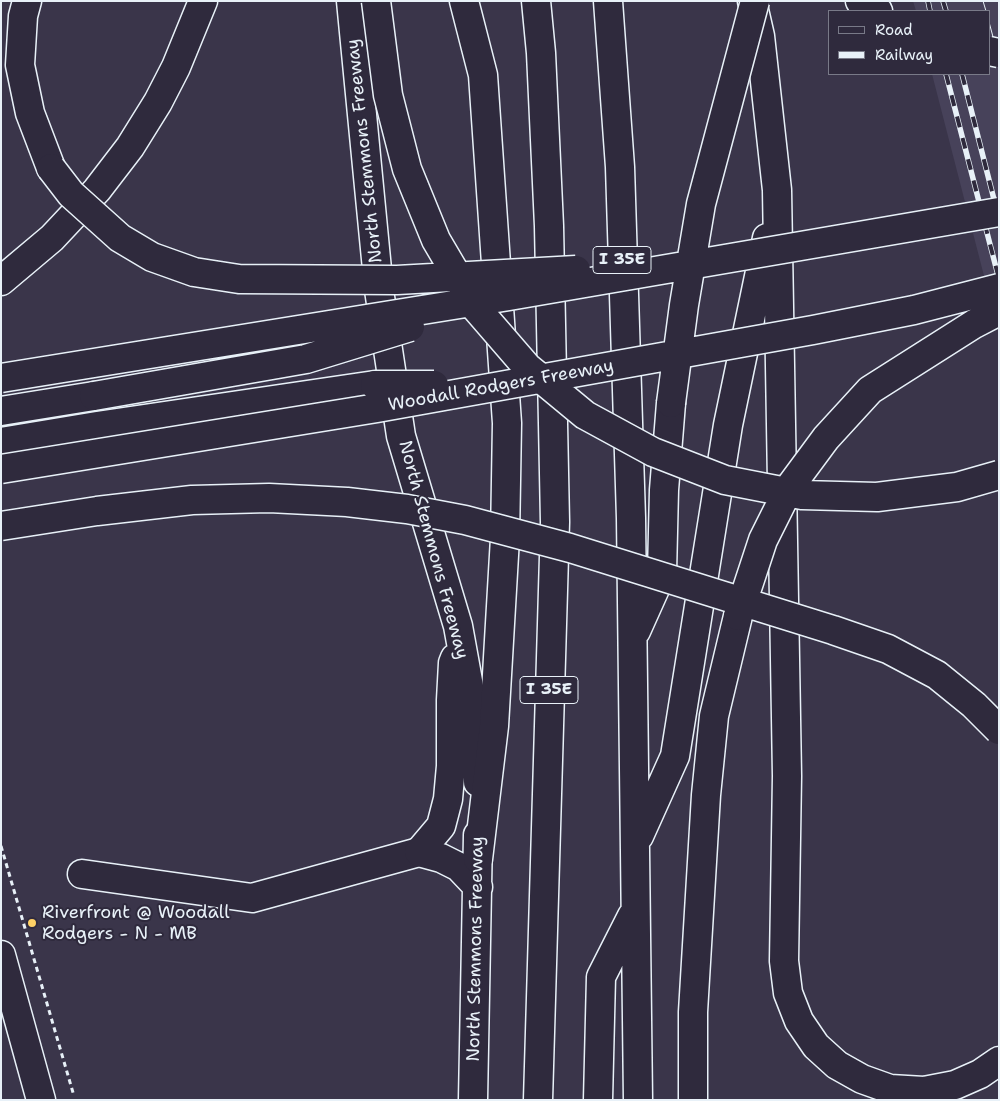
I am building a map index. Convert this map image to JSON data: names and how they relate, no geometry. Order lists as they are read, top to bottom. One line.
{"streets":{"main road":["North Stemmons Freeway","I 35E","Woodall Rodgers Freeway"]},"places":["Riverfront @ Woodall Rodgers - N - MB"],"legend":["Road","Railway"]}
